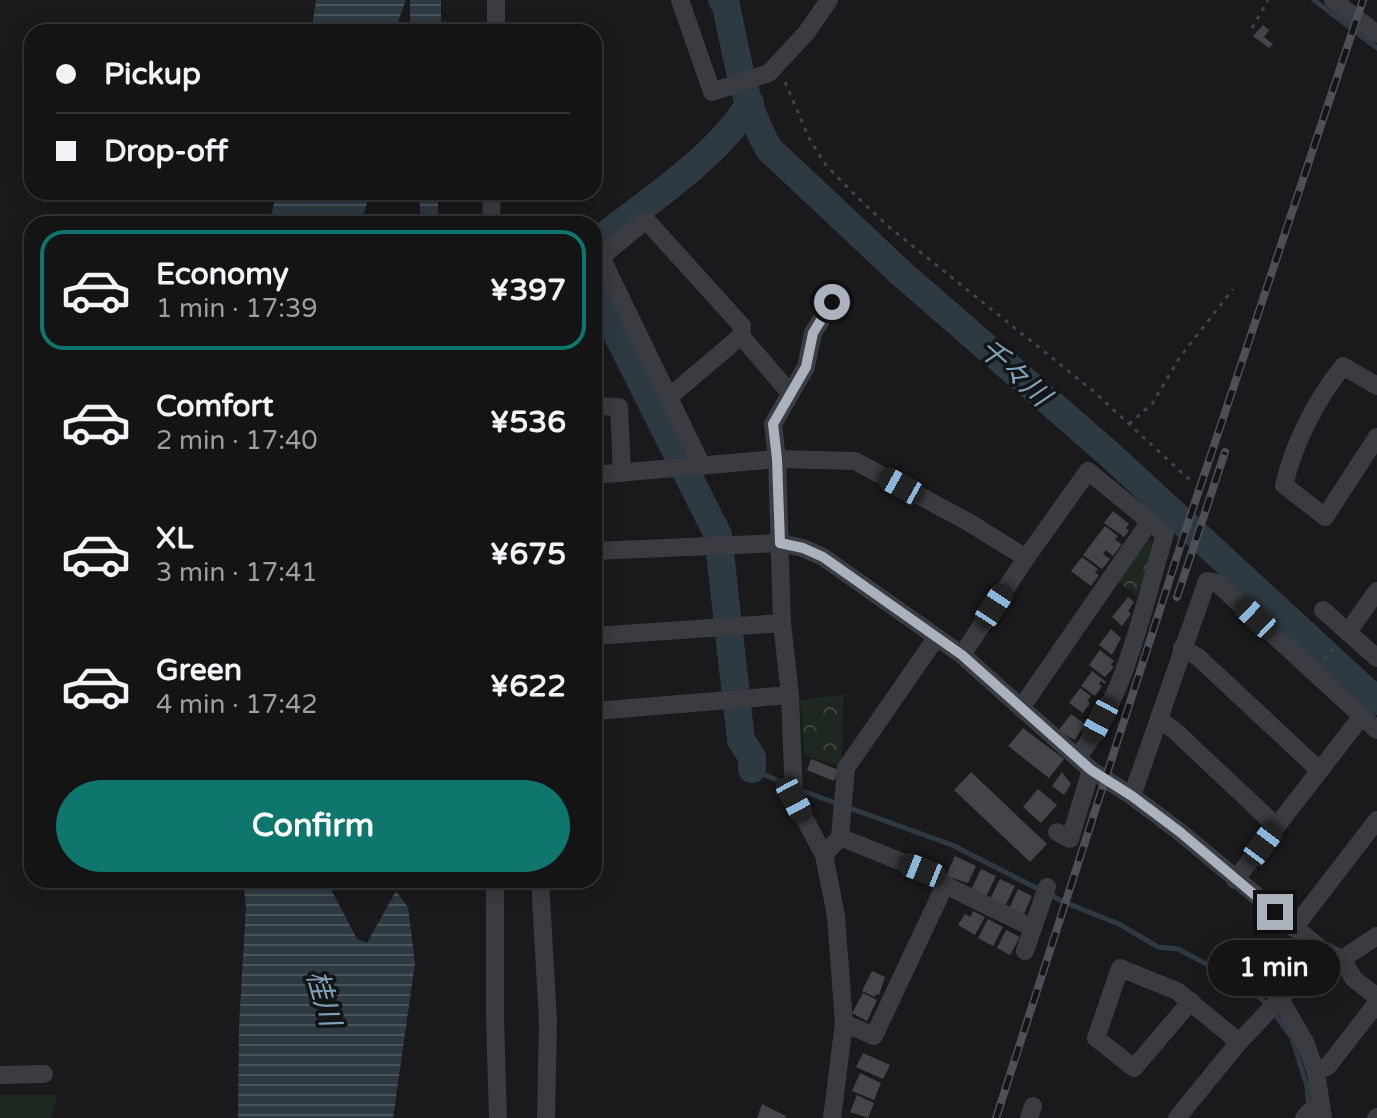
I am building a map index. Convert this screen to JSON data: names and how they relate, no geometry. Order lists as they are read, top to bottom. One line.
{"water":["千々川","桂川"],"page":{"banner":["Pickup","Drop-off"],"list":[{"name":"Economy","note":"1 min · 17:39","value":"¥397"},{"name":"Comfort","note":"2 min · 17:40","value":"¥536"},{"name":"XL","note":"3 min · 17:41","value":"¥675"},{"name":"Green","note":"4 min · 17:42","value":"¥622"}],"buttons":"Confirm","bubble":"1 min"}}
